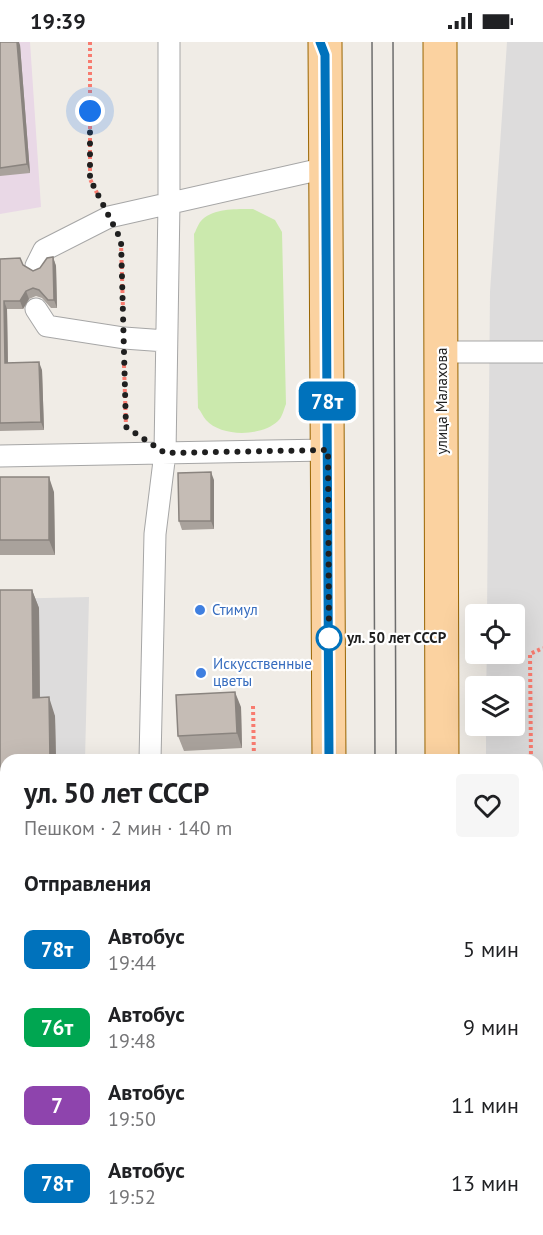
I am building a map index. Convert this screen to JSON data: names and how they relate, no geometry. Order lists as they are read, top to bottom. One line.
{"streets":{"main road":["улица Малахова"]},"places":["Стимул","ул. 50 лет СССР","Искусственные цветы"],"lines":["bus line 78т"],"page":{"status":"19:39","on_map":"78т","heading":[["ул. 50 лет СССР","Пешком · 2 мин · 140 m"],"Отправления"],"list":[{"mark":"78т","name":"Автобус","note":"19:44","value":"5 мин"},{"mark":"76т","name":"Автобус","note":"19:48","value":"9 мин"},{"mark":"7","name":"Автобус","note":"19:50","value":"11 мин"},{"mark":"78т","name":"Автобус","note":"19:52","value":"13 мин"}]}}
